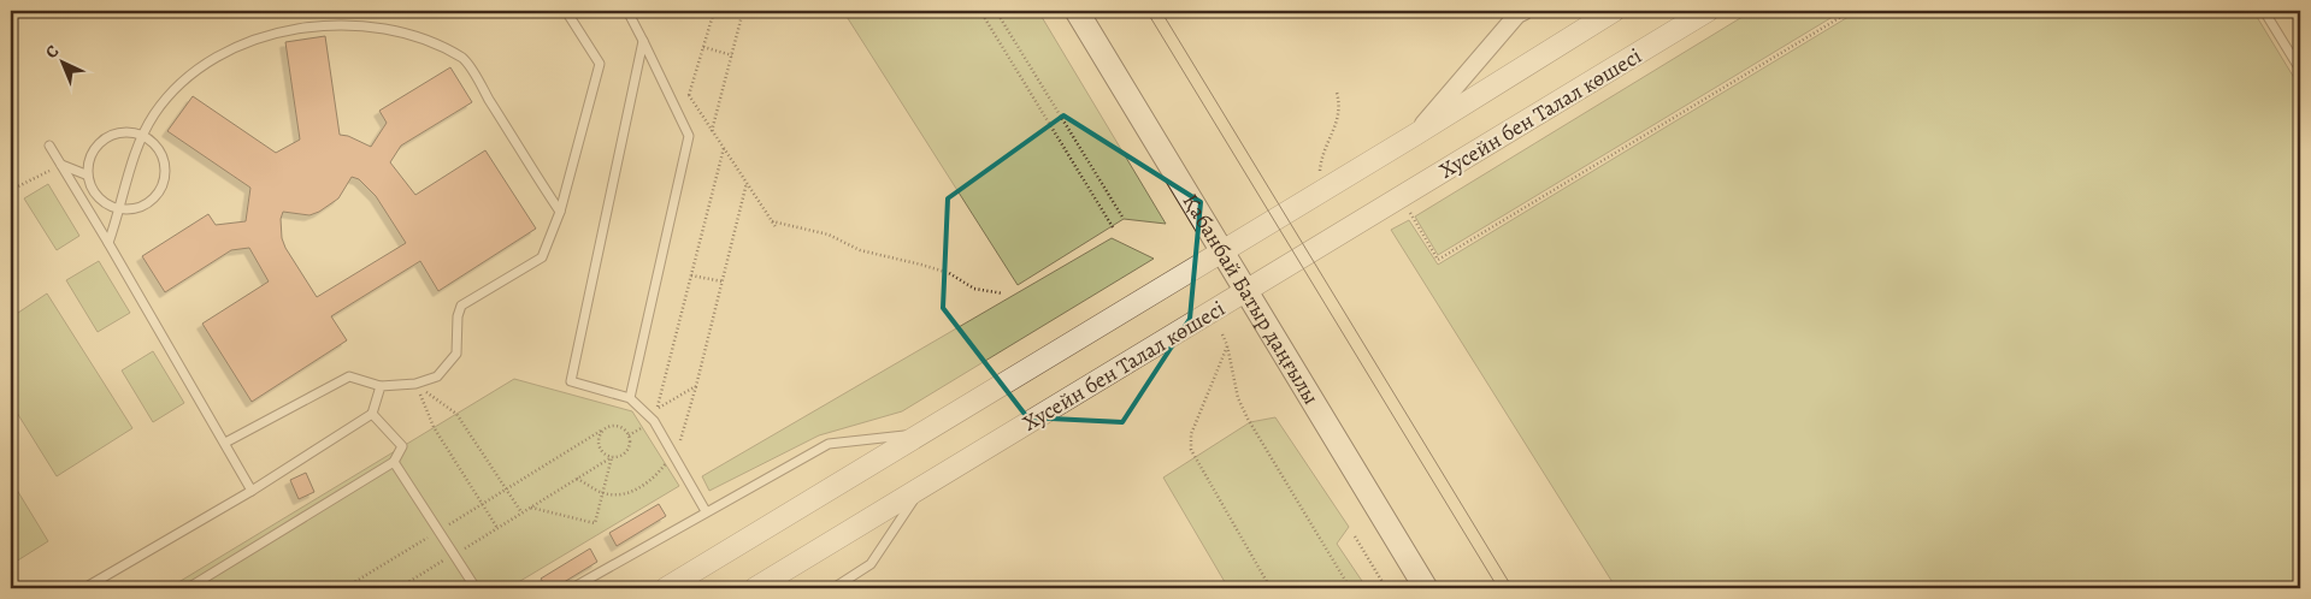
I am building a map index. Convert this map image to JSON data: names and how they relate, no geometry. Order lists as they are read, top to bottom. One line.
{"streets":{"main road":["Қабанбай Батыр даңғылы"],"street":["Хусейн бен Талал көшесі"]},"crossings":[["Хусейн бен Талал көшесі","Қабанбай Батыр даңғылы"]],"north":"top left"}
